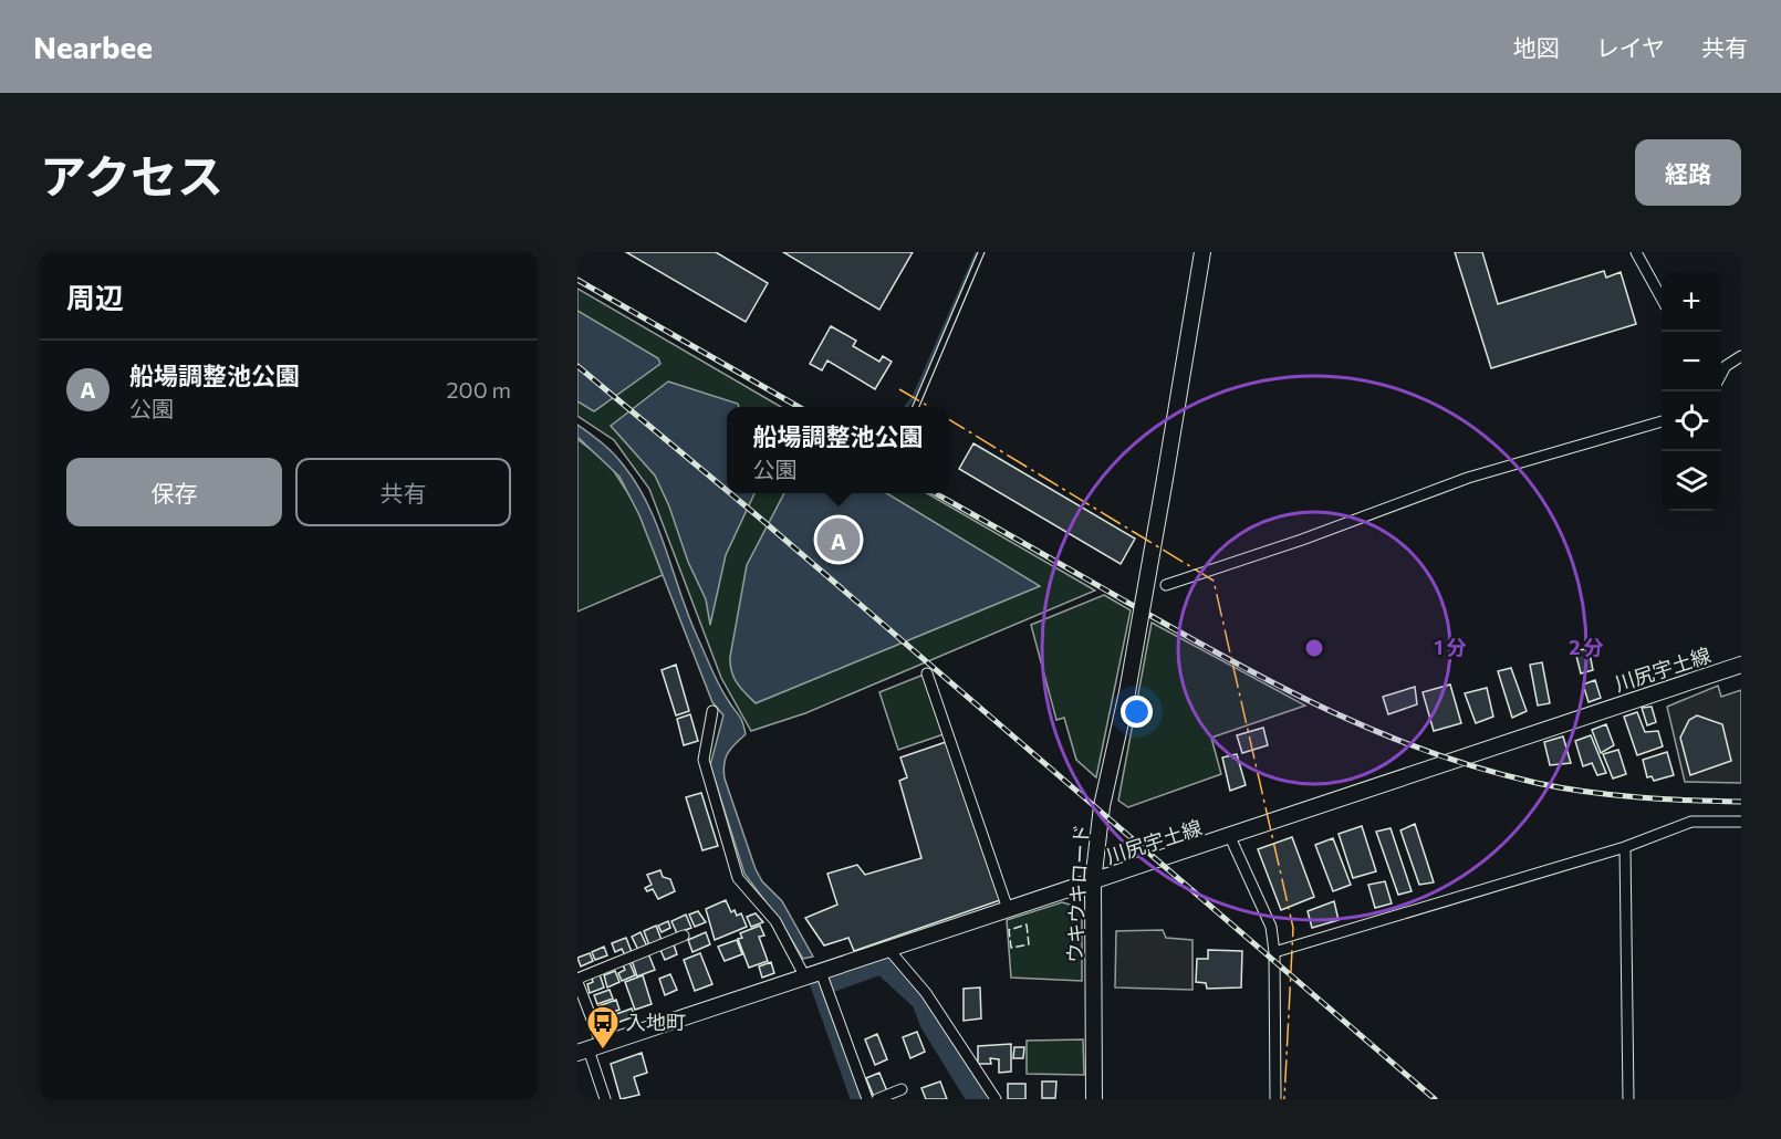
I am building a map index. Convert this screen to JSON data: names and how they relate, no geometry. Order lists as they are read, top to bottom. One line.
{"streets":{"main road":["川尻宇土線","ウキウキロード"]},"crossings":[["川尻宇土線","ウキウキロード"]],"places":{"bus stop":["入地町"]},"page":{"header":"Nearbee","nav":["地図","レイヤ","共有"],"title":"アクセス","buttons":["経路",["保存","共有"]],"heading":"周辺","map_buttons":["+","−"],"list":[{"mark":"A","name":"船場調整池公園","note":"公園","value":"200 m"}],"popup":["船場調整池公園","公園"],"pins":"A"},"rings":["1 分","2 分"]}
